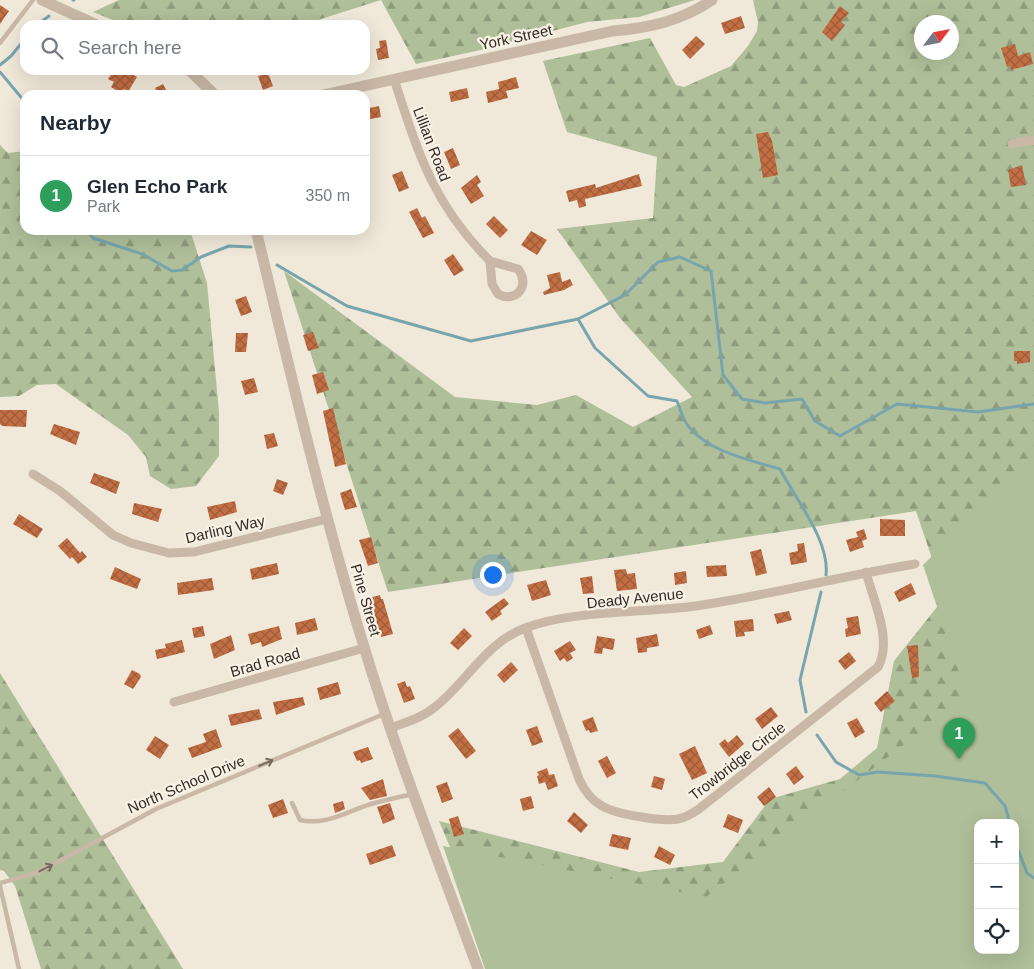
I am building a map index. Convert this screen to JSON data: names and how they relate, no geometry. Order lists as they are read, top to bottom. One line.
{"streets":{"street":["York Street","Lillian Road","Darling Way","Deady Avenue","Pine Street","Brad Road","Trowbridge Circle"],"lane":["North School Drive"]},"crossings":[["York Street","Lillian Road"],["Darling Way","Pine Street"],["Deady Avenue","Pine Street"],["Deady Avenue","Trowbridge Circle"],["Pine Street","Brad Road"],["Pine Street","North School Drive"]],"one_way":["North School Drive"],"north":"top right","page":{"search":"Search here","heading":"Nearby","list":[{"mark":"1","name":"Glen Echo Park","note":"Park","value":"350 m"}],"pins":"1","map_buttons":["+","−"]}}
